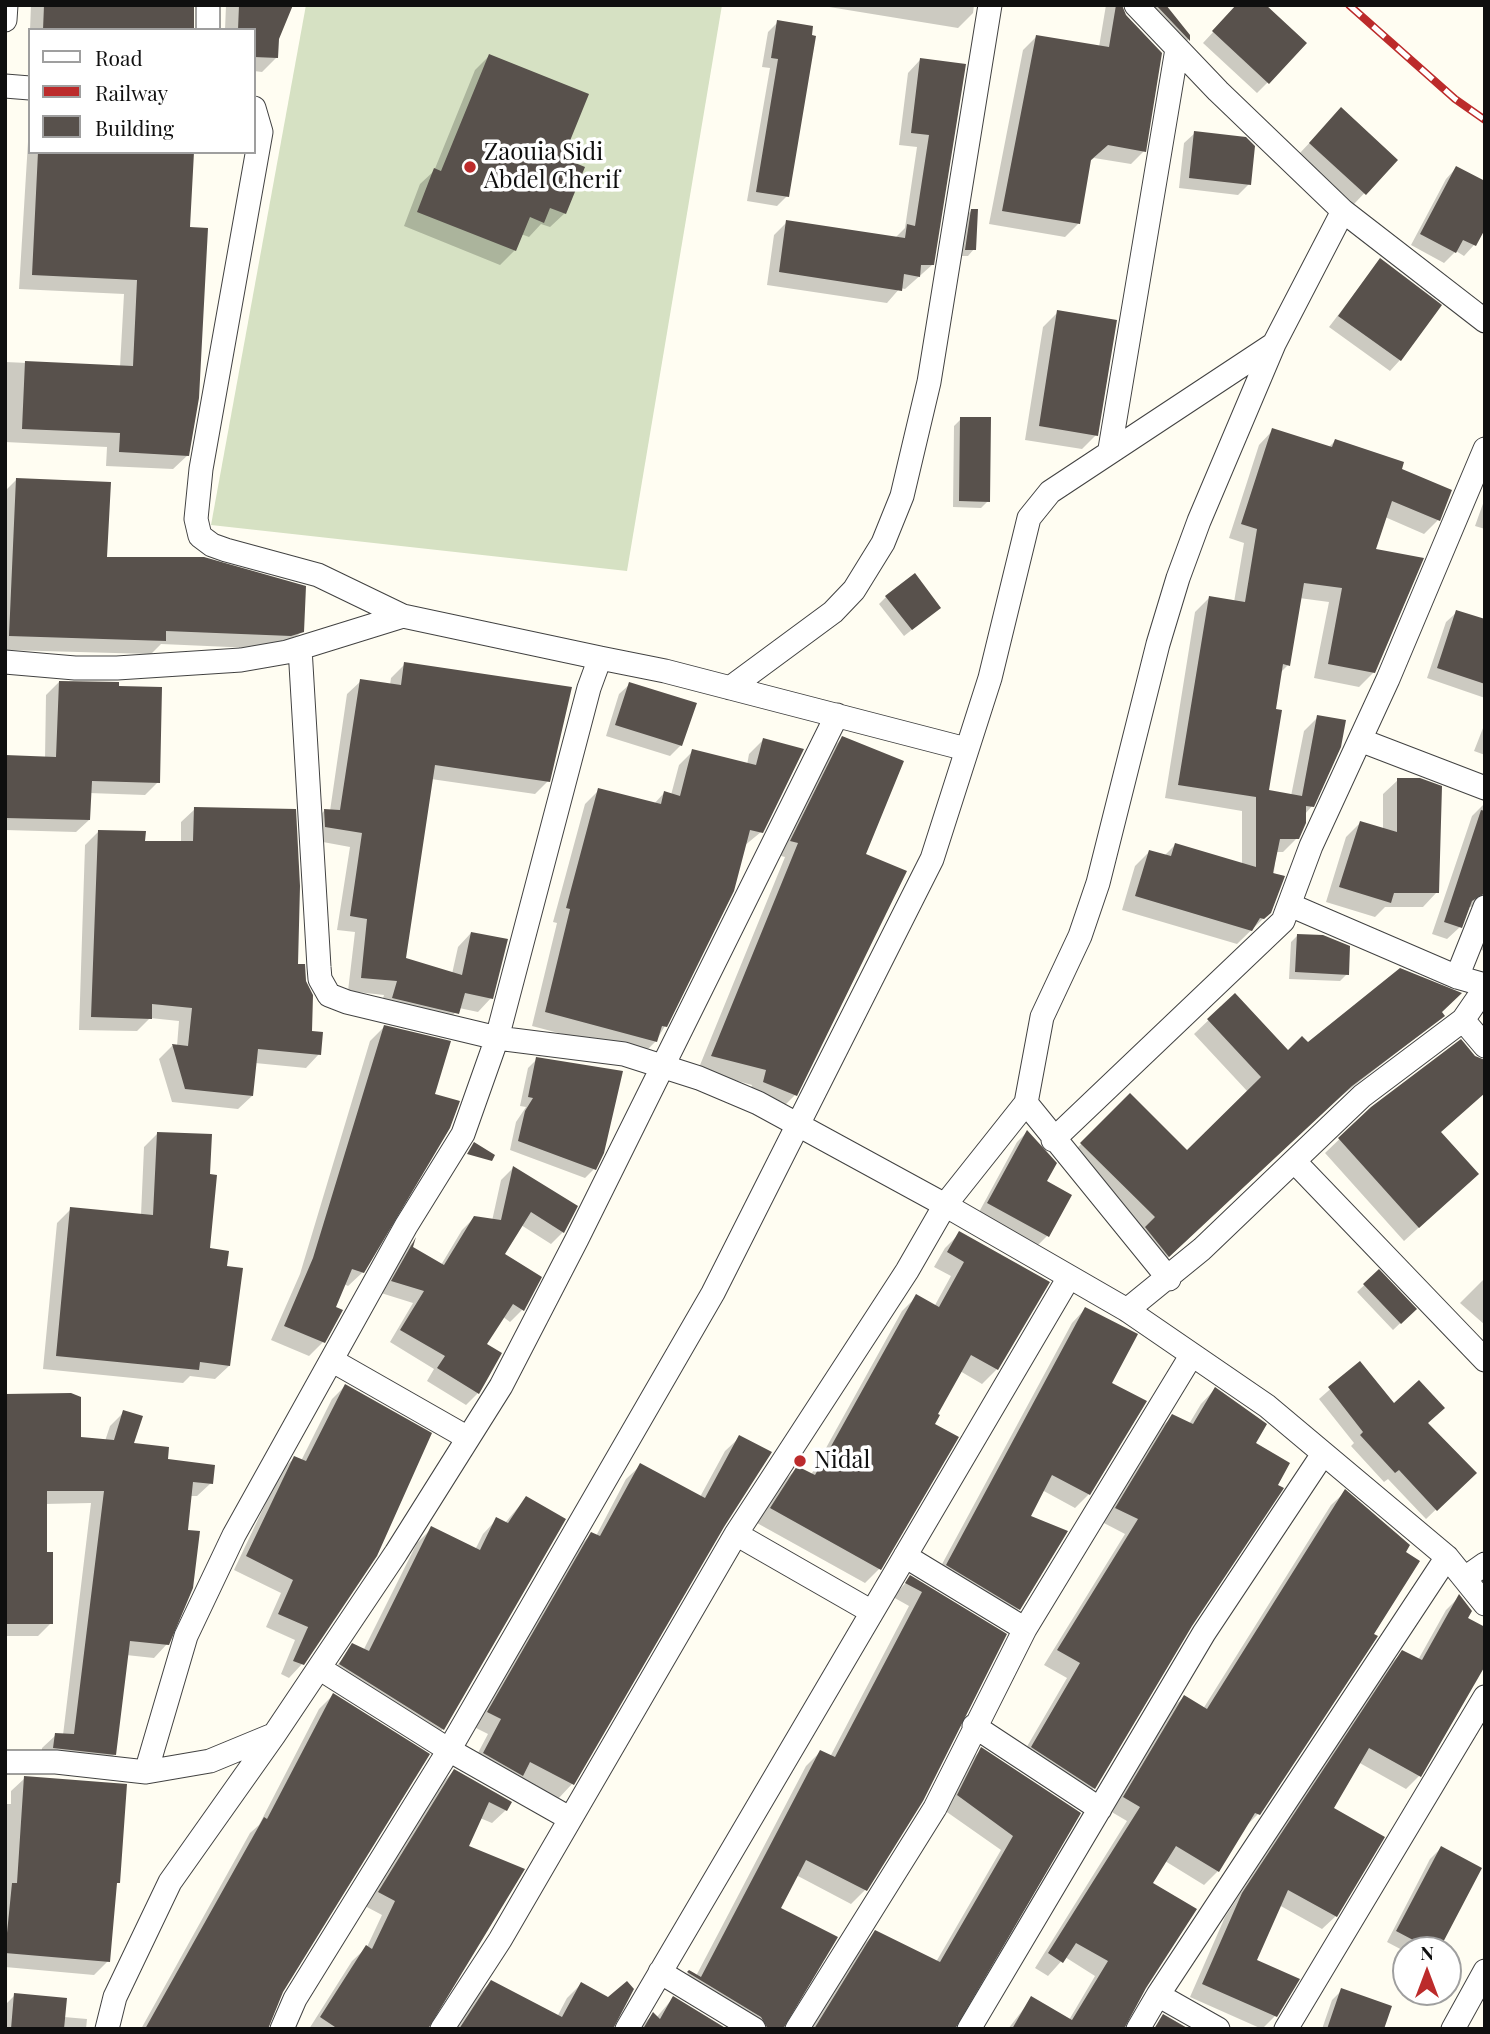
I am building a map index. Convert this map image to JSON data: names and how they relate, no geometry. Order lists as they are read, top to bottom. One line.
{"places":["Zaouia Sidi Abdel Cherif","Nidal"],"legend":["Road","Railway","Building"],"north":"top"}
